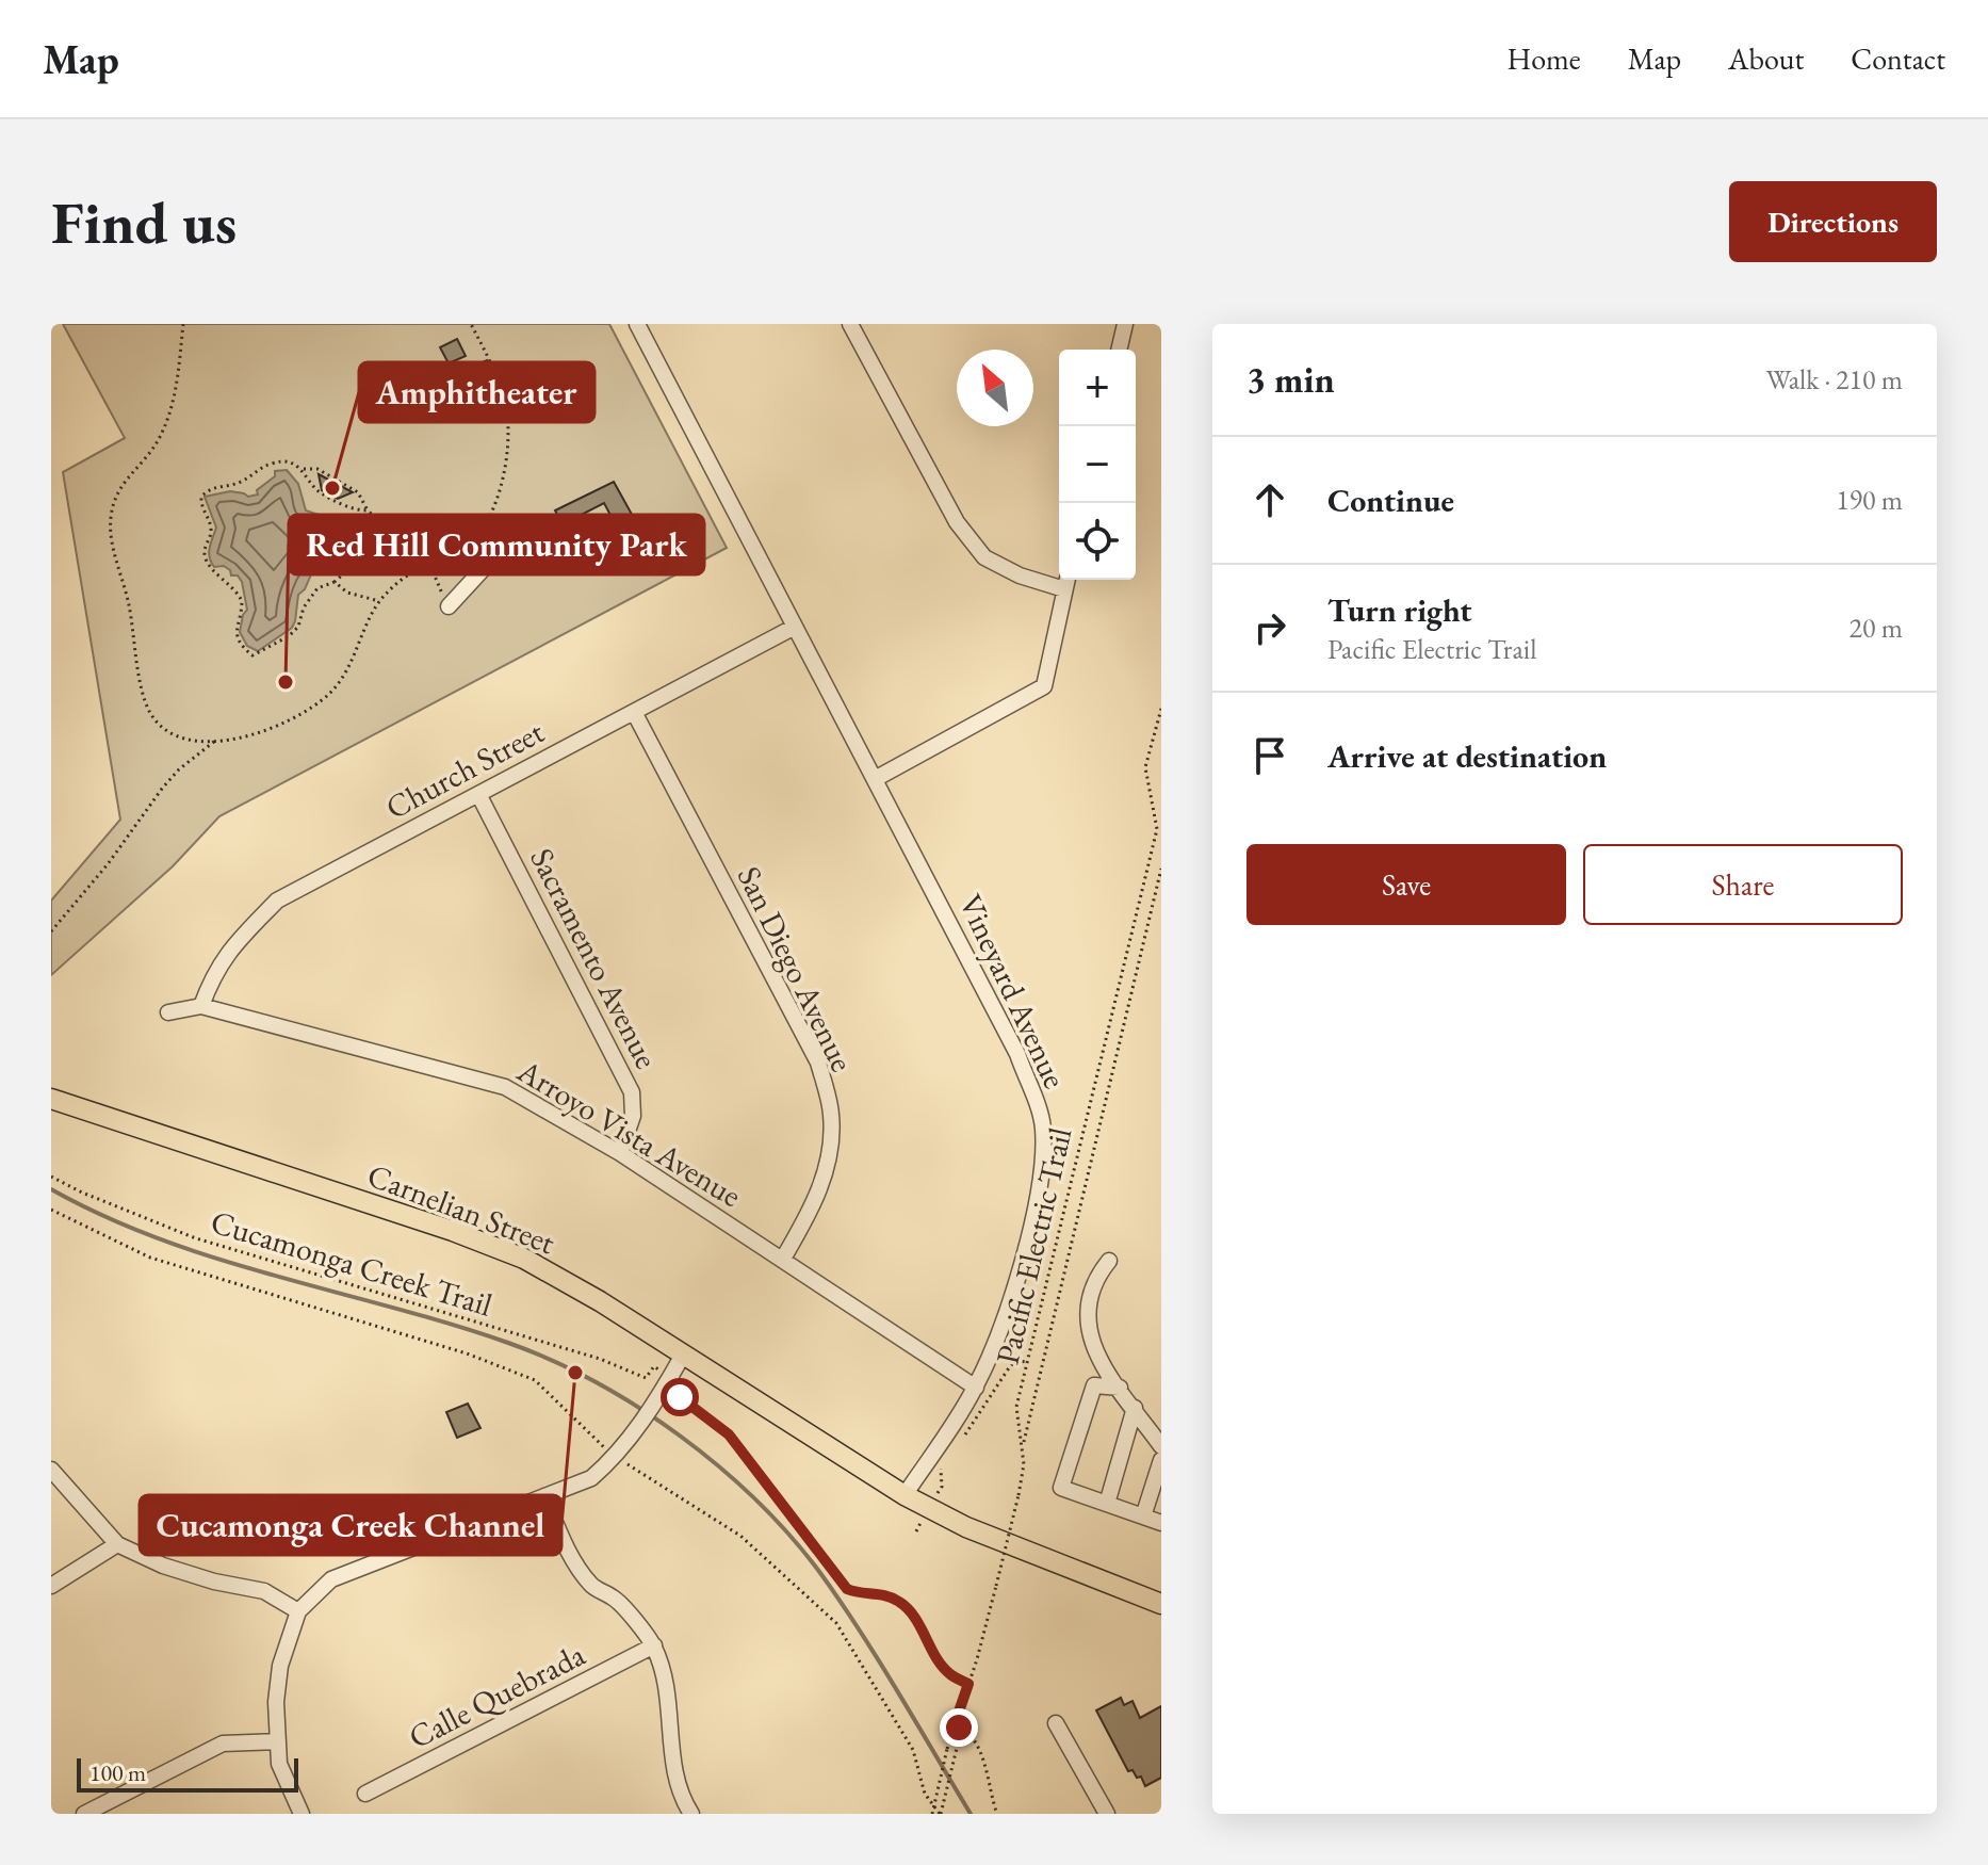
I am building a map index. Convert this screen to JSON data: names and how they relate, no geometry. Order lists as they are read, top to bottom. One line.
{"streets":{"main road":["Carnelian Street"],"street":["Church Street","Sacramento Avenue","San Diego Avenue","Vineyard Avenue","Arroyo Vista Avenue","Calle Quebrada"],"path":["Pacific Electric Trail","Cucamonga Creek Trail"]},"crossings":[["Church Street","Sacramento Avenue"],["Church Street","San Diego Avenue"],["Church Street","Vineyard Avenue"],["Church Street","Arroyo Vista Avenue"],["Sacramento Avenue","Arroyo Vista Avenue"],["San Diego Avenue","Arroyo Vista Avenue"],["Vineyard Avenue","Arroyo Vista Avenue"],["Vineyard Avenue","Carnelian Street"]],"places":["Amphitheater","Red Hill Community Park","Cucamonga Creek Channel"],"scale_bar":"100 m","north":"top left","page":{"header":"Map","nav":["Home","Map","About","Contact"],"buttons":["Directions",["Save","Share"]],"title":"Find us","heading":["3 min","Walk · 210 m"],"map_buttons":["+","−"],"list":[["Continue","190 m"],["Turn right","Pacific Electric Trail","20 m"],"Arrive at destination"],"scale":"100 m"}}
